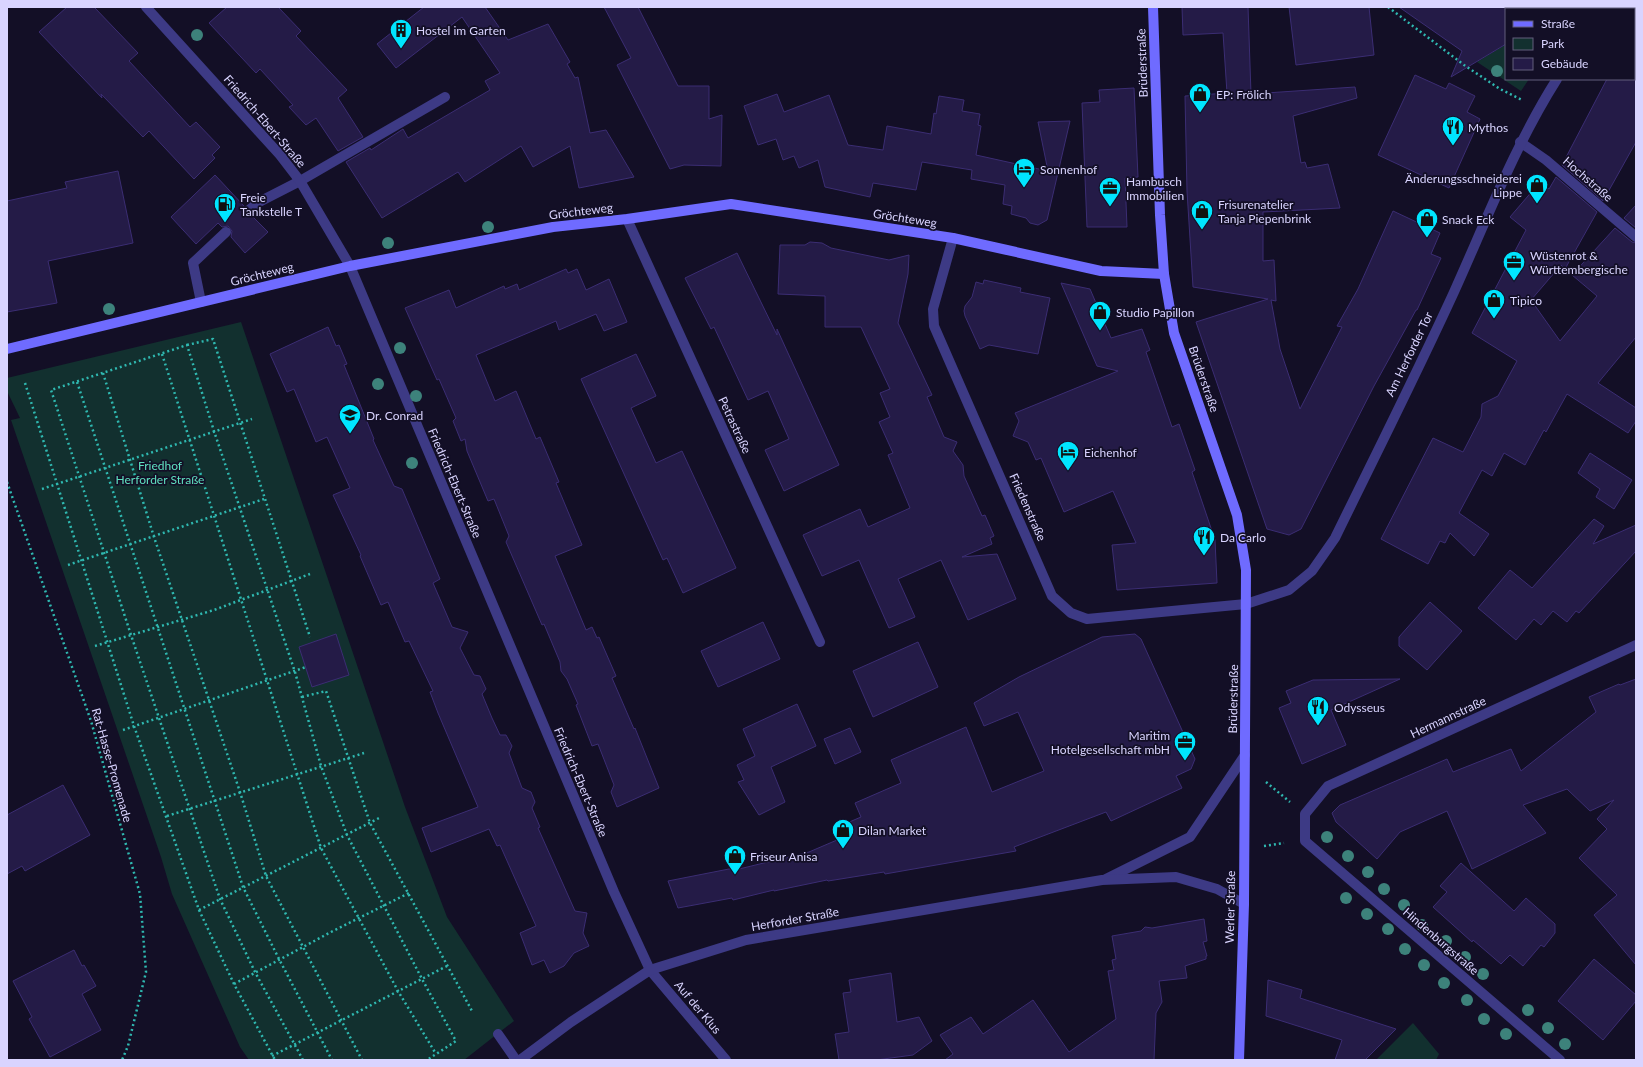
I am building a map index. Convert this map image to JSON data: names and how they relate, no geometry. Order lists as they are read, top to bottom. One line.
{"streets":{"street":["Brüderstraße","Friedrich-Ebert-Straße","Hochstraße","Gröchteweg","Am Herforder Tor","Petrastraße","Friedenstraße","Hermannstraße","Werler Straße","Herforder Straße","Hindenburgstraße","Auf der Klus"],"path":["Rat-Hasse-Promenade"]},"crossings":[["Brüderstraße","Gröchteweg"],["Brüderstraße","Am Herforder Tor"],["Brüderstraße","Friedenstraße"],["Brüderstraße","Werler Straße"],["Brüderstraße","Herforder Straße"],["Friedrich-Ebert-Straße","Gröchteweg"],["Friedrich-Ebert-Straße","Herforder Straße"],["Friedrich-Ebert-Straße","Auf der Klus"],["Hochstraße","Am Herforder Tor"],["Gröchteweg","Petrastraße"],["Gröchteweg","Friedenstraße"],["Am Herforder Tor","Friedenstraße"],["Werler Straße","Herforder Straße"],["Herforder Straße","Auf der Klus"]],"parks":["Friedhof Herforder Straße"],"places":{"building":["Hostel im Garten"],"shop":["EP: Frölich","Änderungsschneiderei Lippe","Frisurenatelier Tanja Piepenbrink","Snack Eck","Tipico","Studio Papillon","Dilan Market","Friseur Anisa"],"restaurant":["Mythos","Da Carlo","Odysseus"],"hotel":["Sonnenhof","Eichenhof"],"office":["Hambusch Immobilien","Wüstenrot & Württembergische","Maritim Hotelgesellschaft mbH"],"fuel station":["Freie Tankstelle T"],"school or university":["Dr. Conrad"]},"legend":["Straße","Park","Gebäude"]}
